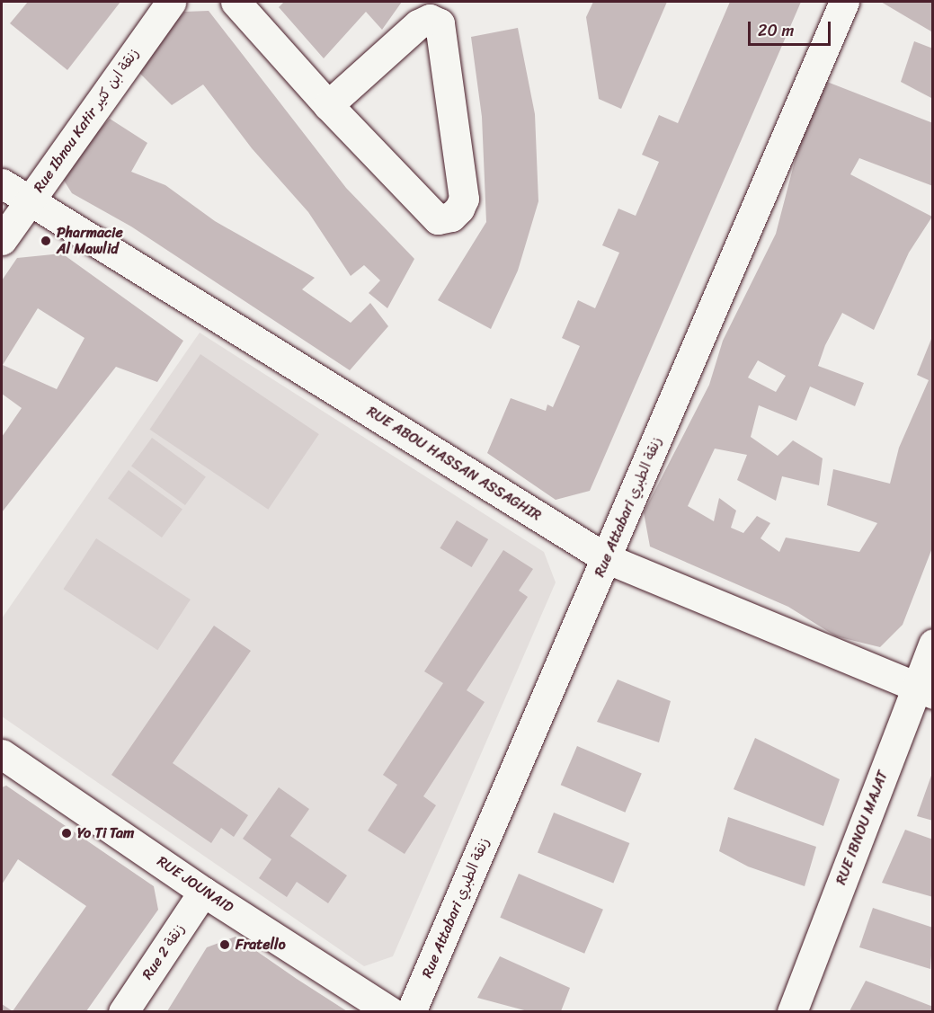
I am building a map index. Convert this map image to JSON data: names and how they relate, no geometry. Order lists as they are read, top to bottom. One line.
{"streets":{"street":["Rue Ibnou Katir زنقة ابن كثير","RUE ABOU HASSAN ASSAGHIR","Rue Attabari زنقة الطبري","RUE IBNOU MAJAT","RUE JOUNAID","Rue 2 زنقة"]},"crossings":[["Rue Ibnou Katir زنقة ابن كثير","RUE ABOU HASSAN ASSAGHIR"],["RUE ABOU HASSAN ASSAGHIR","Rue Attabari زنقة الطبري"],["RUE ABOU HASSAN ASSAGHIR","RUE IBNOU MAJAT"],["RUE JOUNAID","Rue 2 زنقة"]],"places":["Pharmacie Al Mawlid","Yo Ti Tam","Fratello"],"scale_bar":"20 m"}
